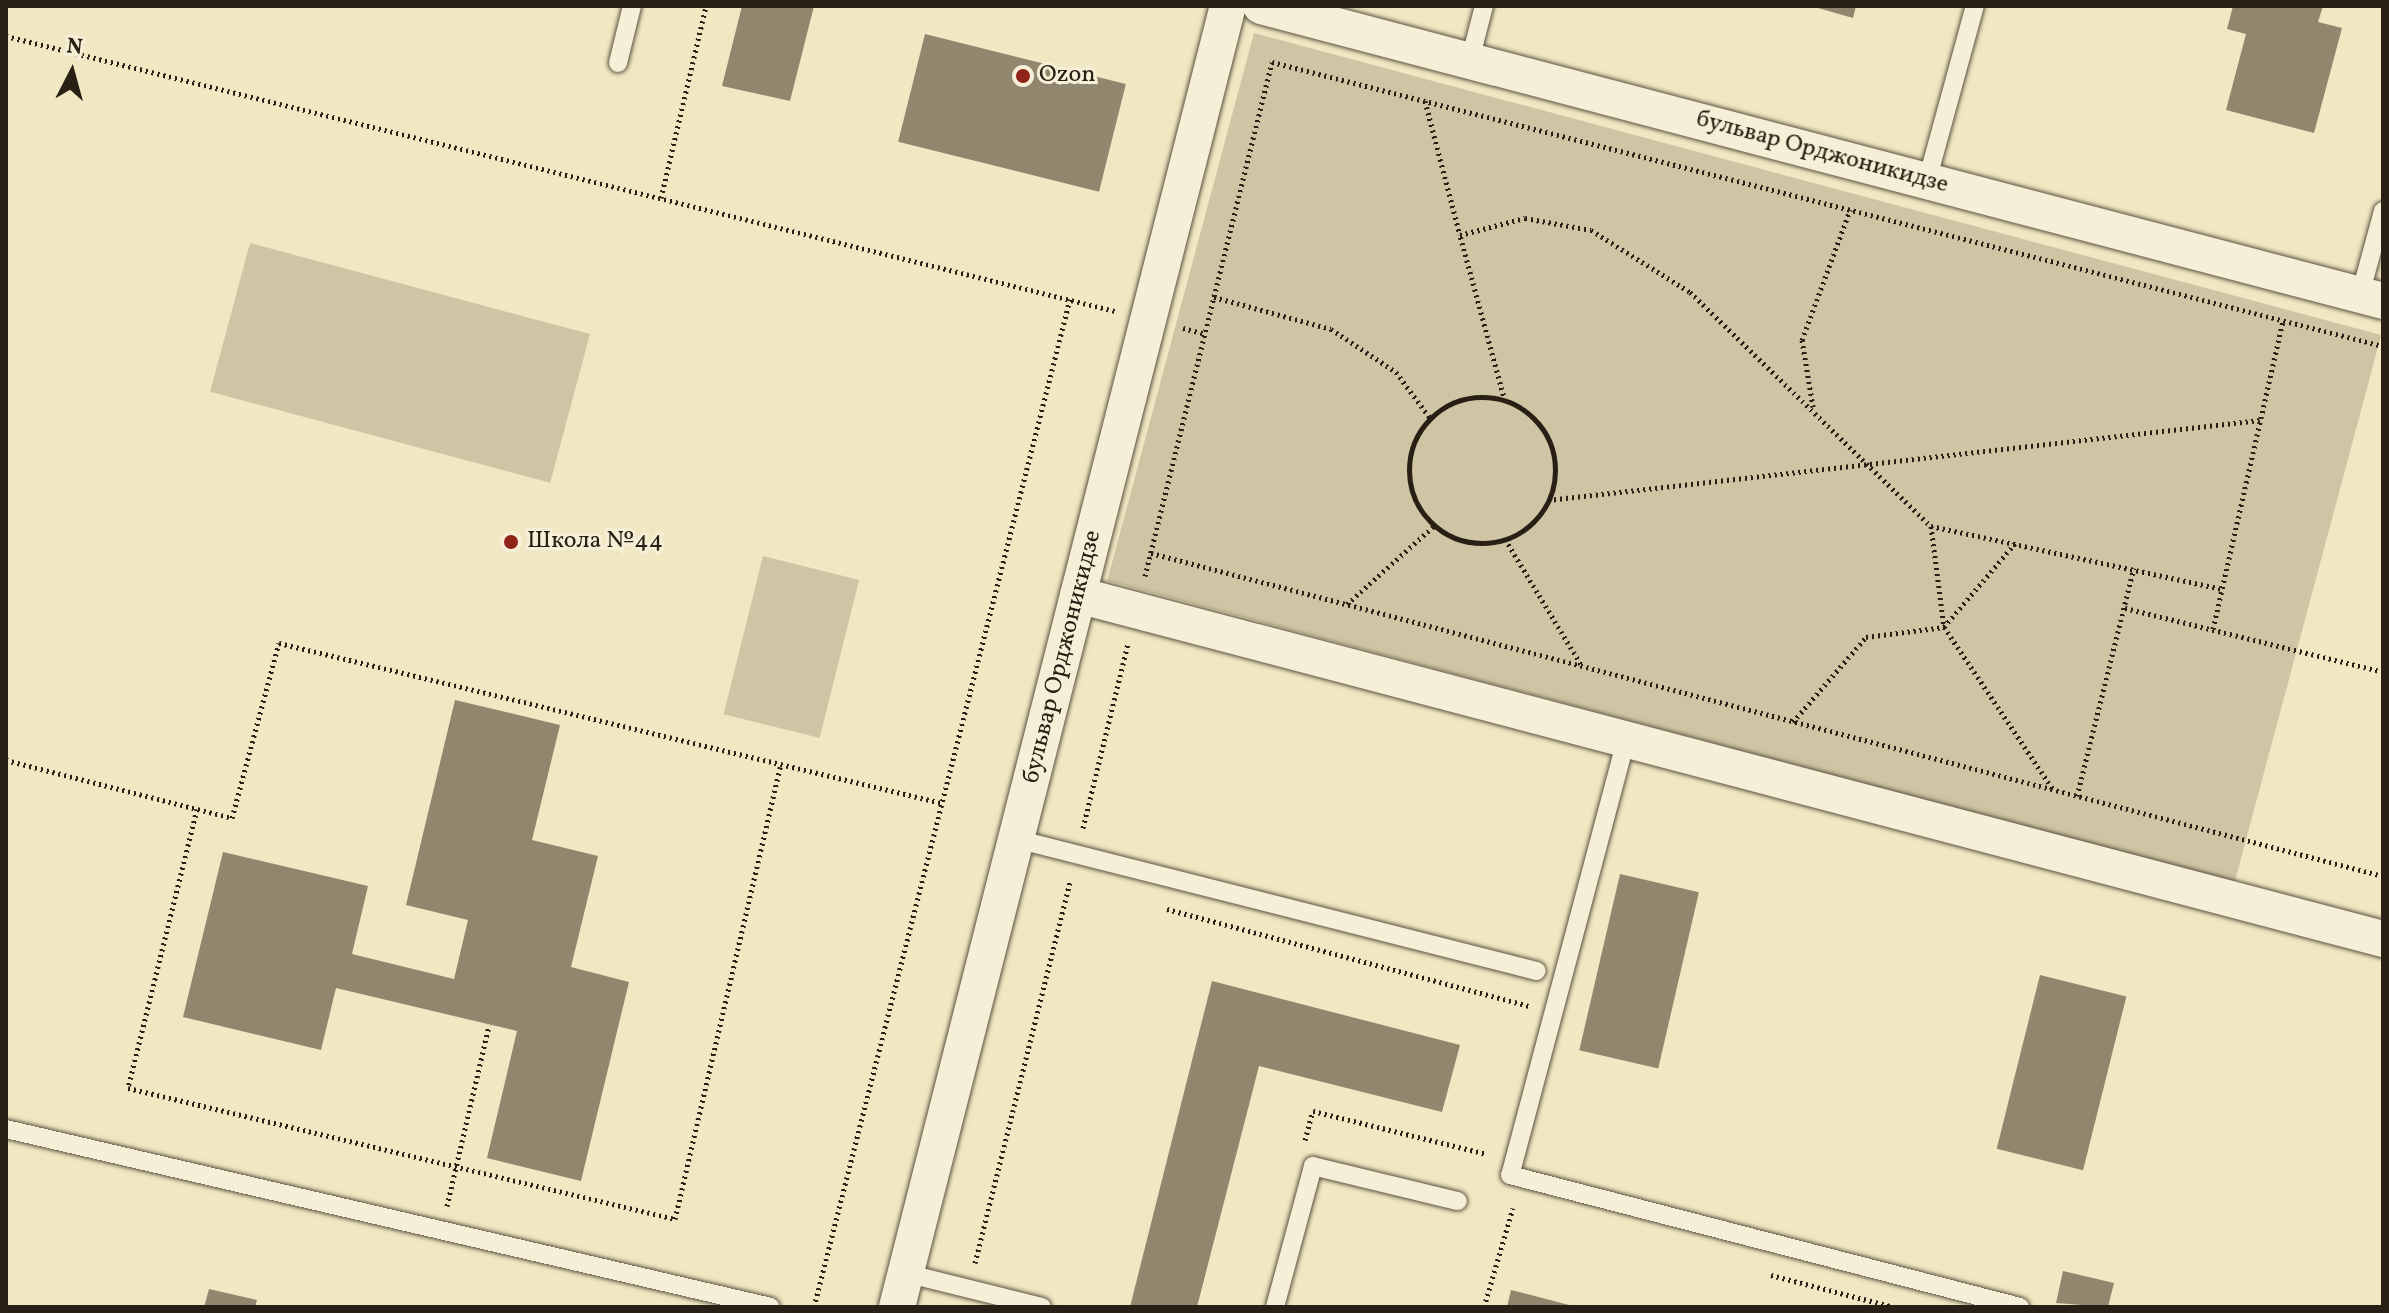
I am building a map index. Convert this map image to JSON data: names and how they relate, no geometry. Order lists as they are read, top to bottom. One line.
{"streets":{"street":["бульвар Орджоникидзе"]},"places":["Ozon","Школа №44"],"north":"top"}
